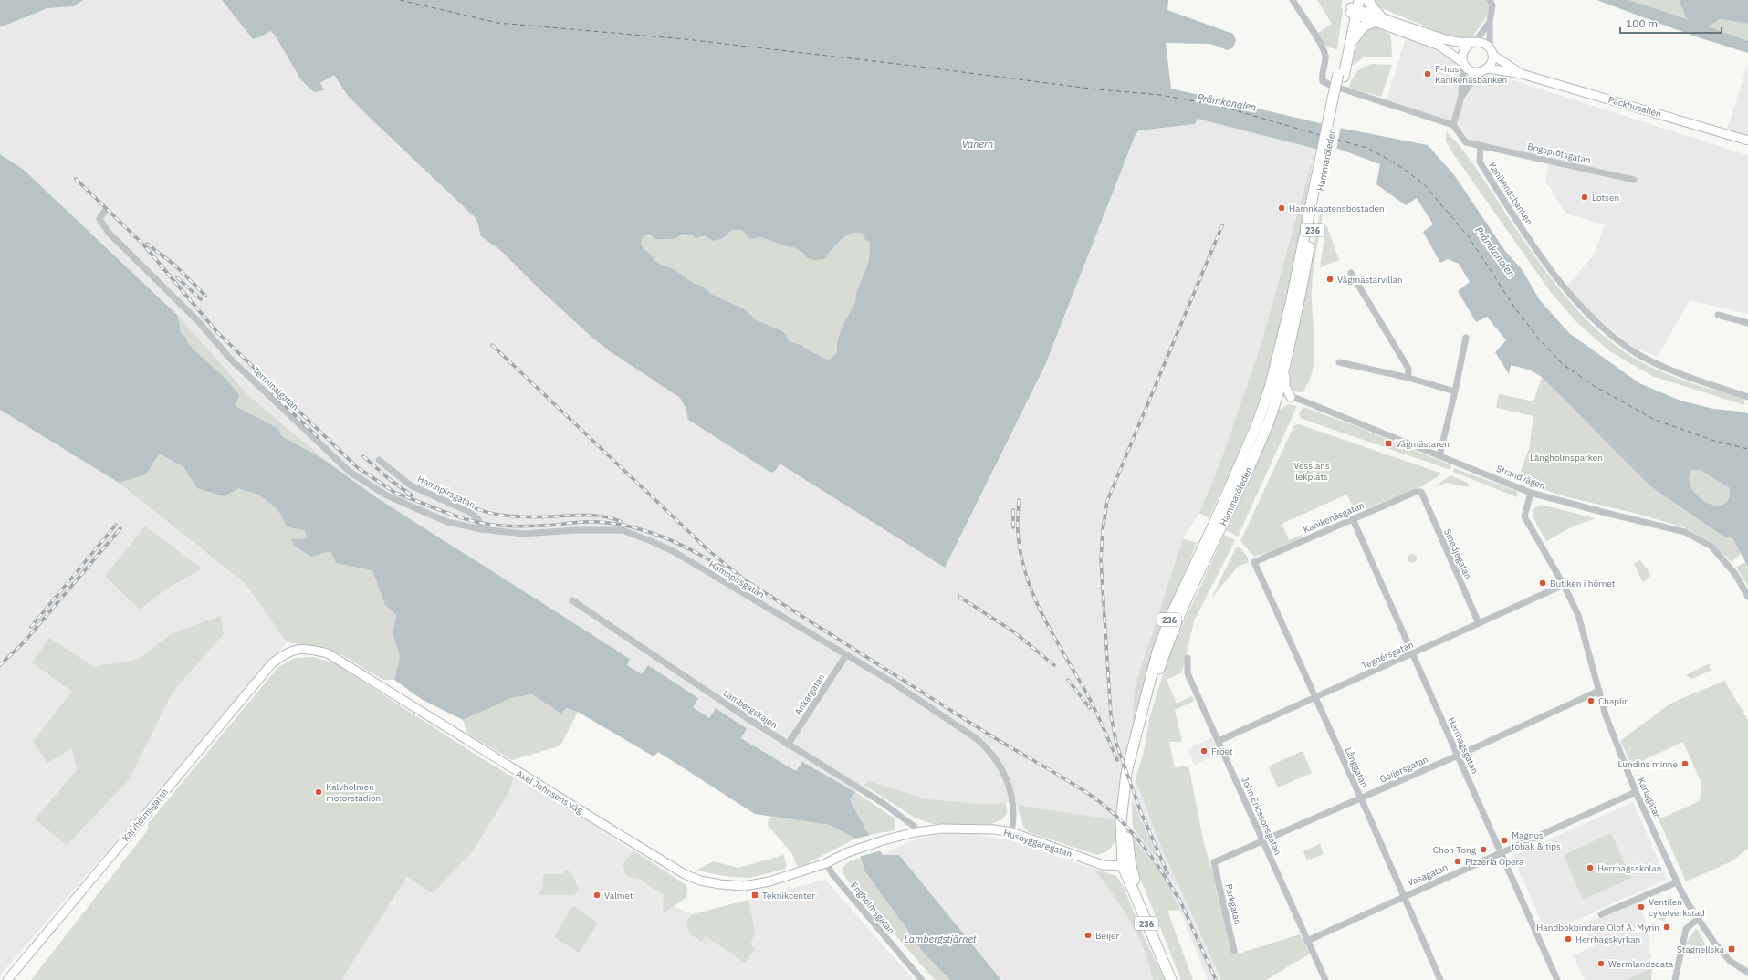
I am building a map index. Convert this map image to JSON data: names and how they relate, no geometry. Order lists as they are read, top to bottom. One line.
{"streets":{"main road":["Hammaröleden","236"],"street":["Packhusallén","Bogsprötsgatan","Kanikenäsbanken","Terminalgatan","Strandvägen","Hamnpirsgatan","Kanikenäsgatan","Smedjegatan","Tegnérsgatan","Ankargatan","Lambergskajen","Herrhagsgatan","Långgatan","Geijersgatan","Axel Johnsons väg","Karlagatan","Kalvholmsgatan","John Ericssonsgatan","Husbyggaregatan","Vasagatan","Parkgatan","Engholmsgatan"]},"crossings":[["Bogsprötsgatan","Kanikenäsbanken"],["Hammaröleden","Strandvägen"],["Hammaröleden","Husbyggaregatan"],["Terminalgatan","Hamnpirsgatan"],["Strandvägen","Karlagatan"],["Hamnpirsgatan","Ankargatan"],["Hamnpirsgatan","Husbyggaregatan"],["Kanikenäsgatan","Smedjegatan"],["Kanikenäsgatan","Herrhagsgatan"],["Kanikenäsgatan","Långgatan"],["Smedjegatan","Tegnérsgatan"],["Tegnérsgatan","Herrhagsgatan"],["Tegnérsgatan","Långgatan"],["Tegnérsgatan","Karlagatan"],["Tegnérsgatan","John Ericssonsgatan"],["Ankargatan","Lambergskajen"],["Lambergskajen","Husbyggaregatan"],["Herrhagsgatan","Geijersgatan"],["Herrhagsgatan","Vasagatan"],["Långgatan","Geijersgatan"],["Långgatan","Vasagatan"],["Geijersgatan","Karlagatan"],["Geijersgatan","John Ericssonsgatan"],["Geijersgatan","Parkgatan"],["Axel Johnsons väg","Kalvholmsgatan"],["Axel Johnsons väg","Husbyggaregatan"],["Axel Johnsons väg","Engholmsgatan"],["Karlagatan","Vasagatan"],["John Ericssonsgatan","Vasagatan"],["Husbyggaregatan","Engholmsgatan"]],"water":["Pråmkanalen","Vänern","Lambergstjärnet"],"parks":["Långholmsparken","Vesslans lekplats"],"places":{"other":["P-hus Kanikenäsbanken","Lotsen","Hamnkaptensbostaden","Vågmästarvillan","Butiken i hörnet","Chaplin","Fröet","Lundins minne","Kalvholmen motorstadion","Magnus tobak & tips","Chon Tong","Pizzeria Opera","Herrhagsskolan","Valmet","Ventilen cykelverkstad","Handbokbindare Olof A. Myrin","Beijer","Herrhagskyrkan","Wermlandsdata"],"transit":["Vågmästaren","Teknikcenter","Stagnellska"]},"scale_bar":"100 m"}
